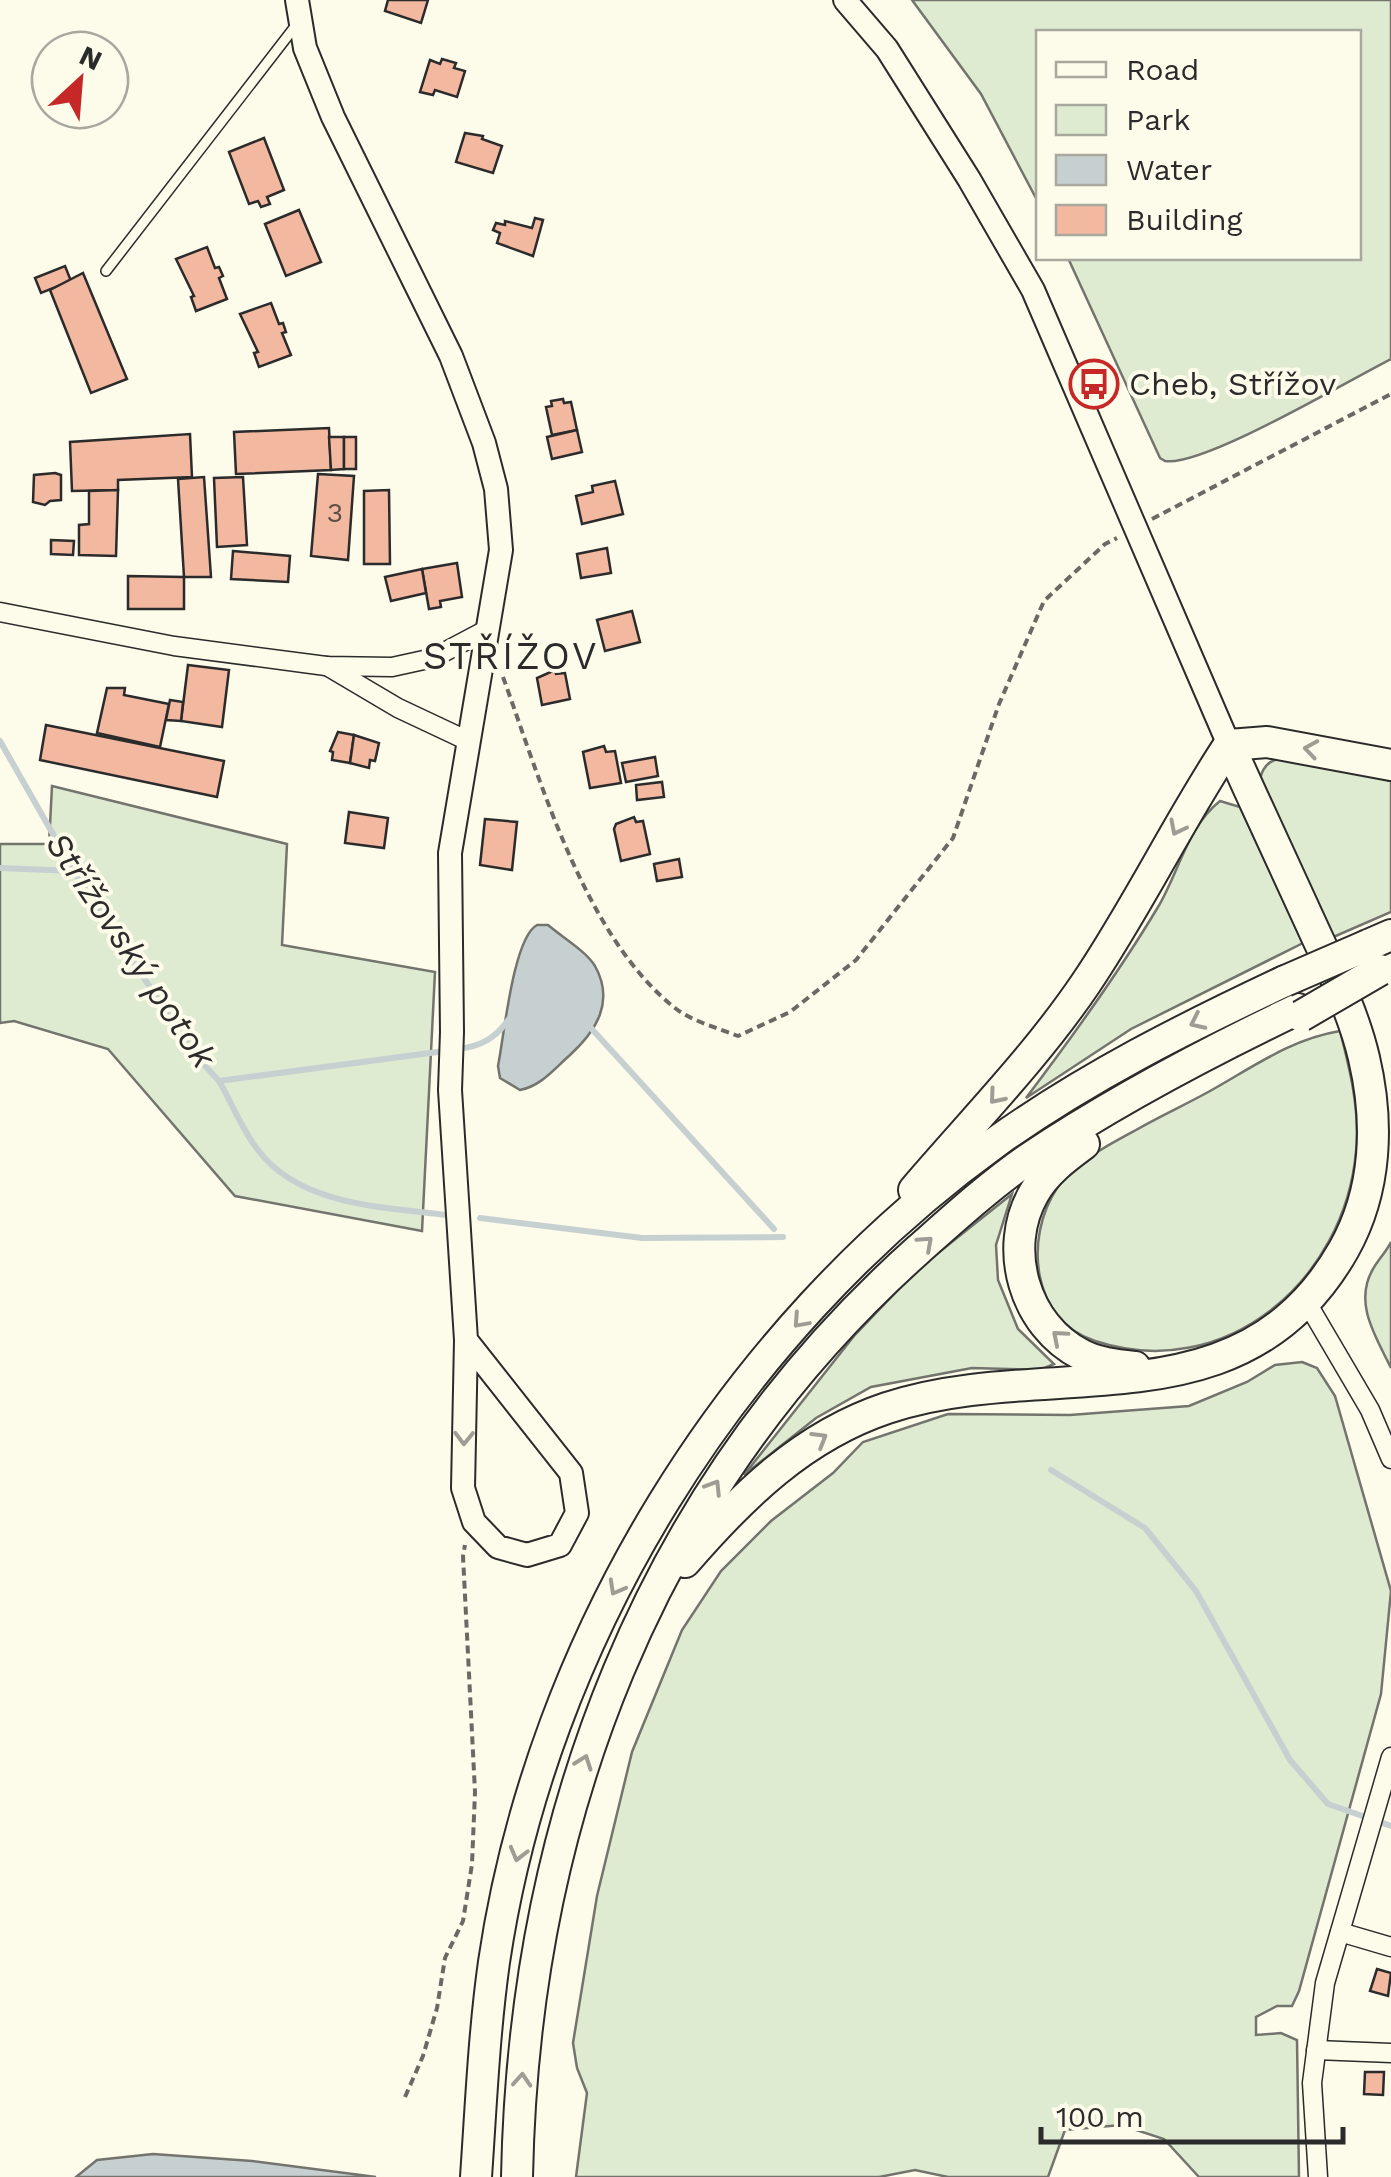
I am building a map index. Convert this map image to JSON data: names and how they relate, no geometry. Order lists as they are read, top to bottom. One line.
{"districts":["STŘÍŽOV"],"water":["Střížovský potok"],"places":{"bus stop":["Cheb, Střížov"]},"house_numbers":["3"],"legend":["Road","Park","Water","Building"],"scale_bar":"100 m","north":"top right"}
